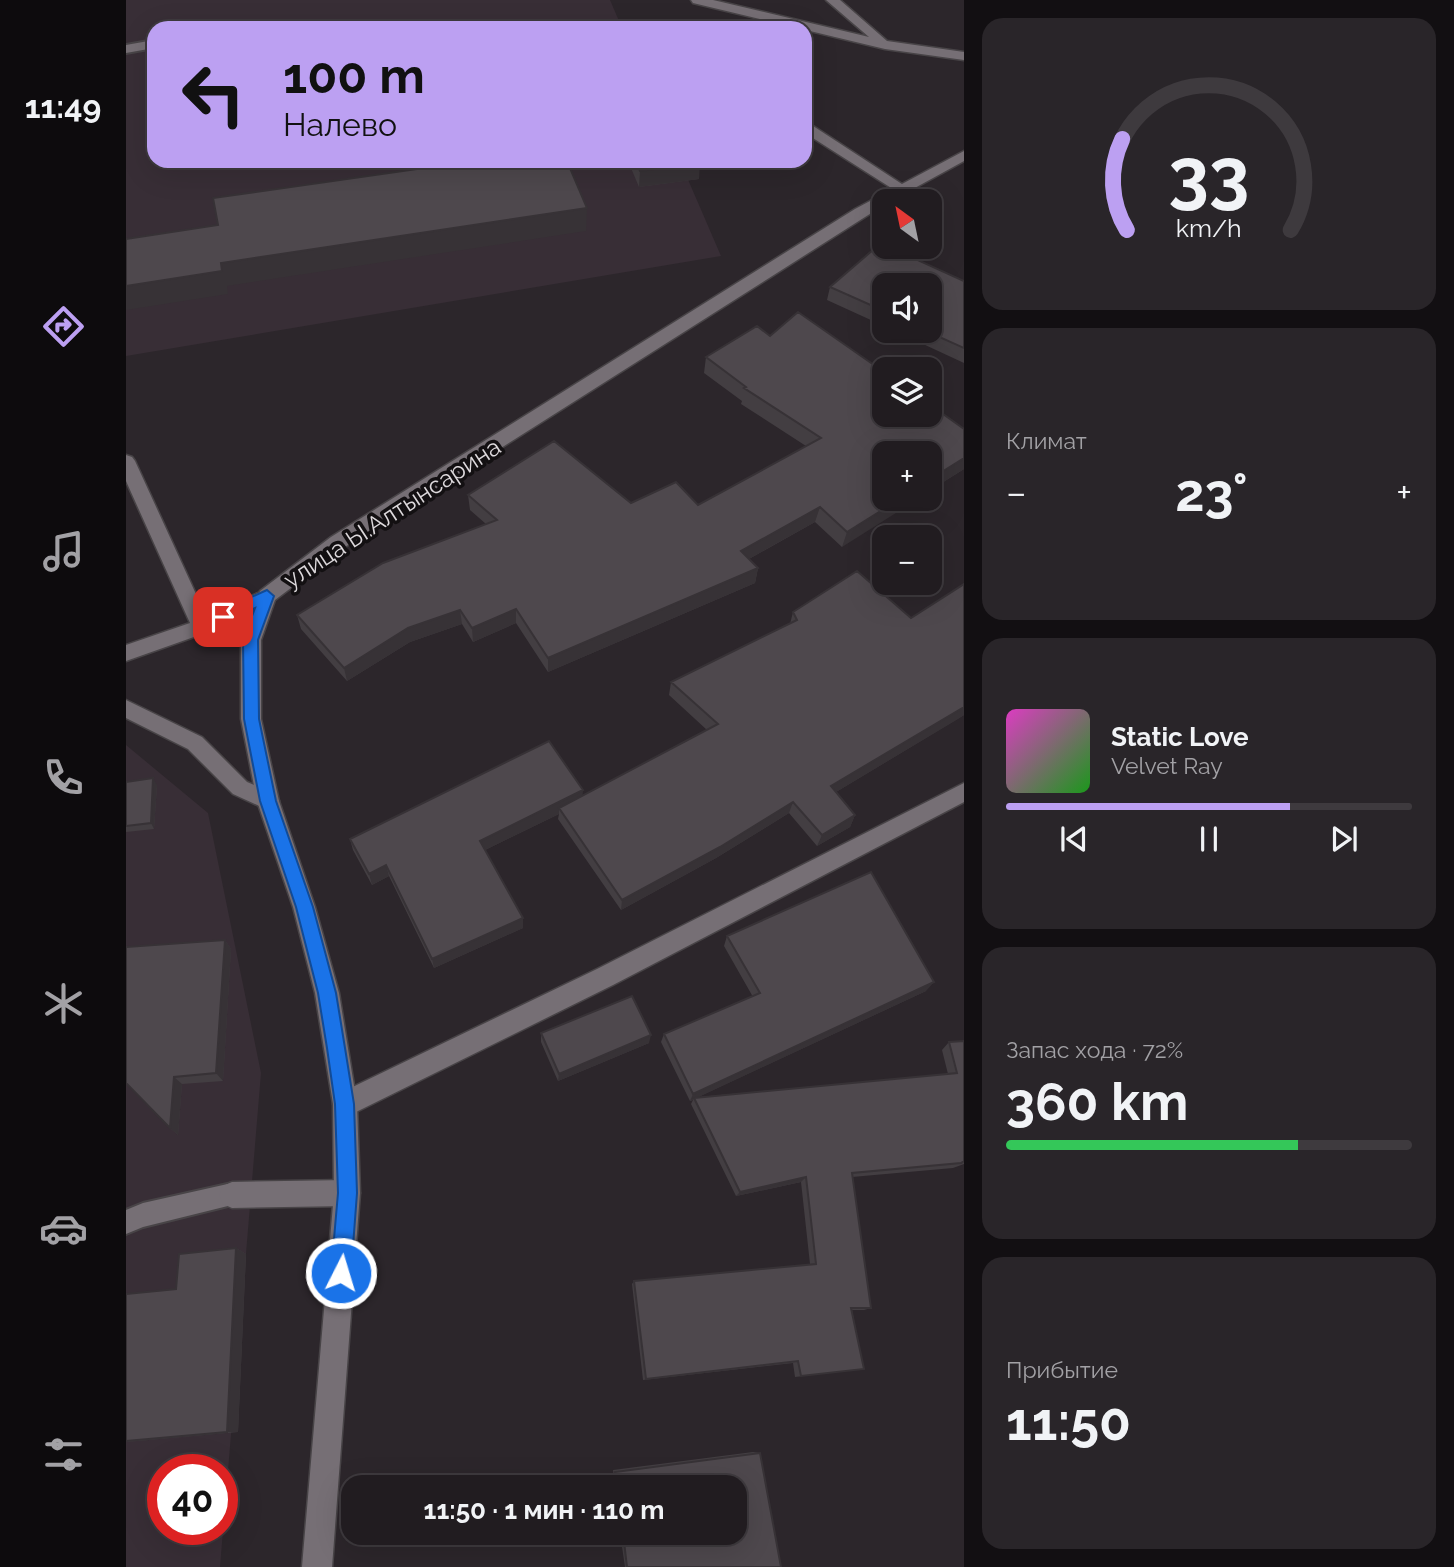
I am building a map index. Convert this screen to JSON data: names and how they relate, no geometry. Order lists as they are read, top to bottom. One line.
{"streets":{"street":["улица Ы.Алтынсарина"]},"north":"top left","page":{"tabs":"11:49","turn":["100 m","Налево"],"map_buttons":["+","−"],"tile":["Климат",["Запас хода · 72%","360 km"],["Прибытие","11:50"]],"heat":["−","23°","+"],"song":["Static Love","Velvet Ray"],"limit":"40","trip":"11:50 · 1 мин · 110 m","gauge":["33","km/h"]}}
